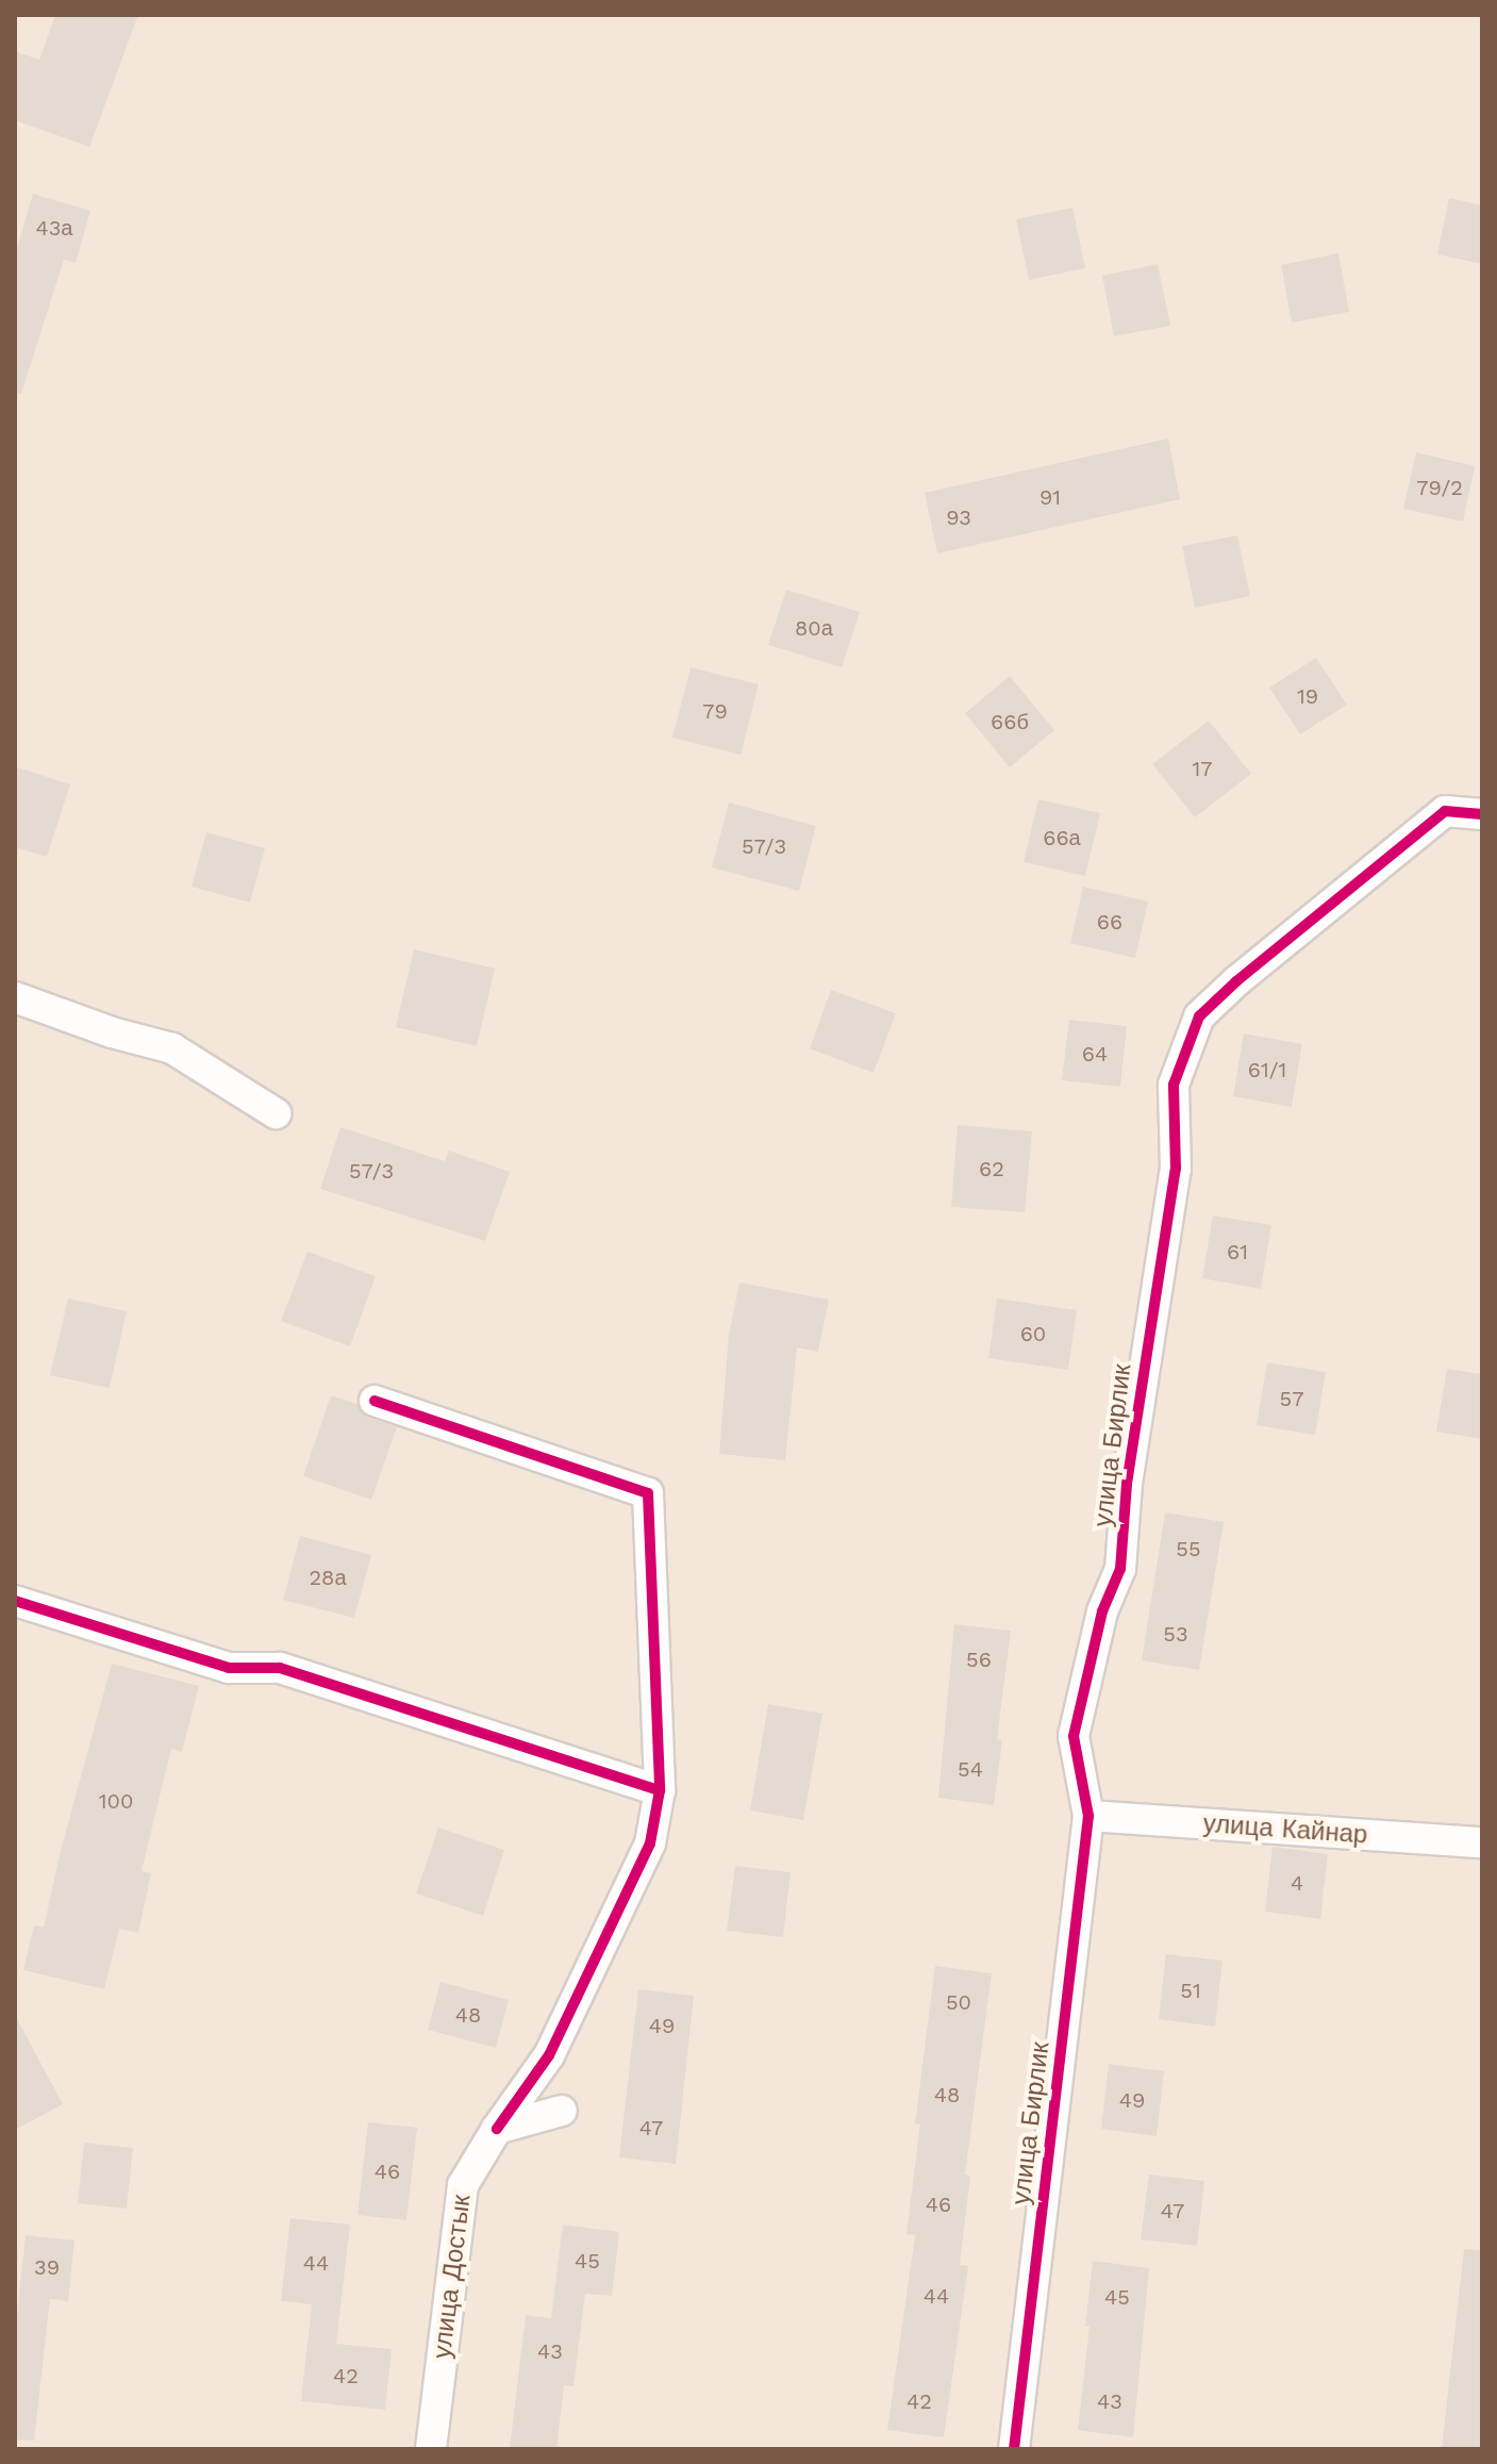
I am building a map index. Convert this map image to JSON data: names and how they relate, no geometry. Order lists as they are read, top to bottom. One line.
{"streets":{"street":["улица Бирлик","улица Кайнар","улица Достык"]},"crossings":[["улица Бирлик","улица Кайнар"]],"house_numbers":["43а","79/2","91","93","80а","19","79","66б","17","66а","57/3","66","64","61/1","62","57/3","61","60","57","55","28а","53","56","54","100","4","51","50","48","49","48","49","47","46","46","47","45","44","39","44","45","43","42","42","43"]}
